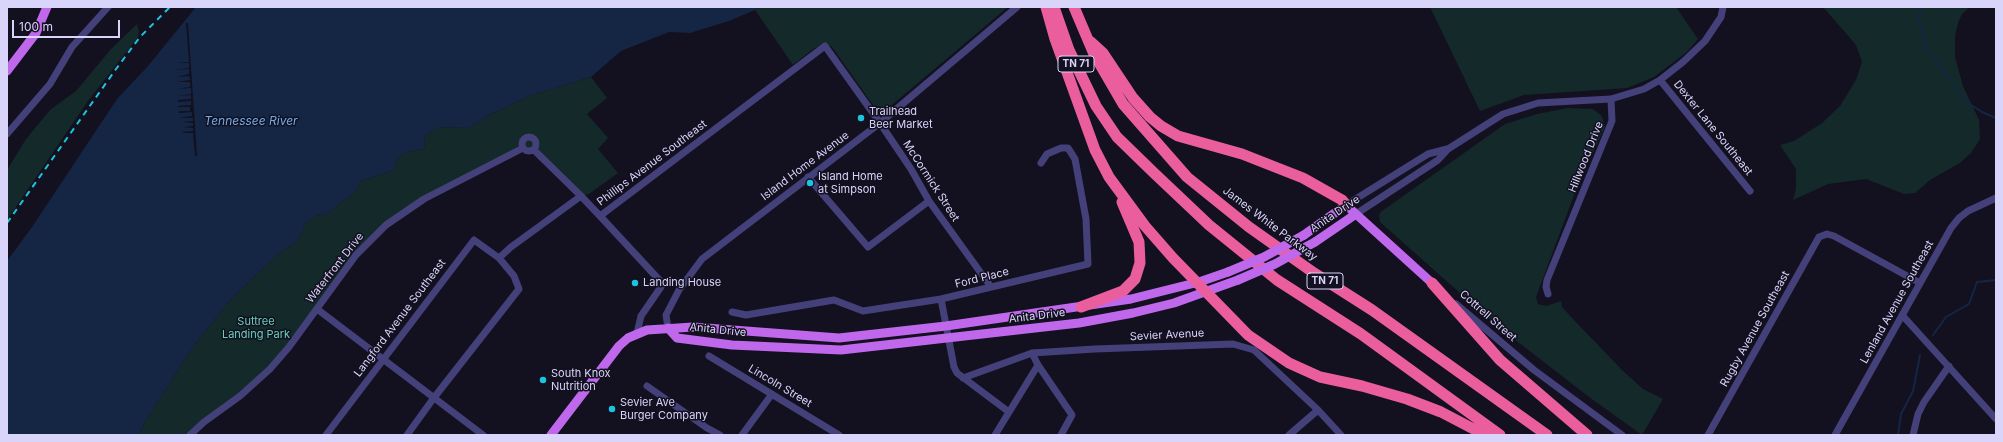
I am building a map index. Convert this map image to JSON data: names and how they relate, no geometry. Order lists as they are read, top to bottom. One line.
{"streets":{"highway":["TN 71","James White Parkway"],"main road":["Anita Drive","Cottrell Street"],"street":["Dexter Lane Southeast","Hillwood Drive","Phillips Avenue Southeast","Island Home Avenue","McCormick Street","Waterfront Drive","Ford Place","Lenland Avenue Southeast","Langford Avenue Southeast","Rugby Avenue Southeast","Sevier Avenue","Lincoln Street"]},"crossings":[["Hillwood Drive","Anita Drive"],["Phillips Avenue Southeast","McCormick Street"],["Phillips Avenue Southeast","Waterfront Drive"],["Phillips Avenue Southeast","Langford Avenue Southeast"],["Island Home Avenue","McCormick Street"],["Island Home Avenue","Anita Drive"],["McCormick Street","Ford Place"],["Anita Drive","Cottrell Street"],["Lenland Avenue Southeast","Rugby Avenue Southeast"]],"water":["Tennessee River"],"parks":["Suttree Landing Park"],"places":["Trailhead Beer Market","Island Home at Simpson","Landing House","South Knox Nutrition","Sevier Ave Burger Company"],"scale_bar":"100 m"}
